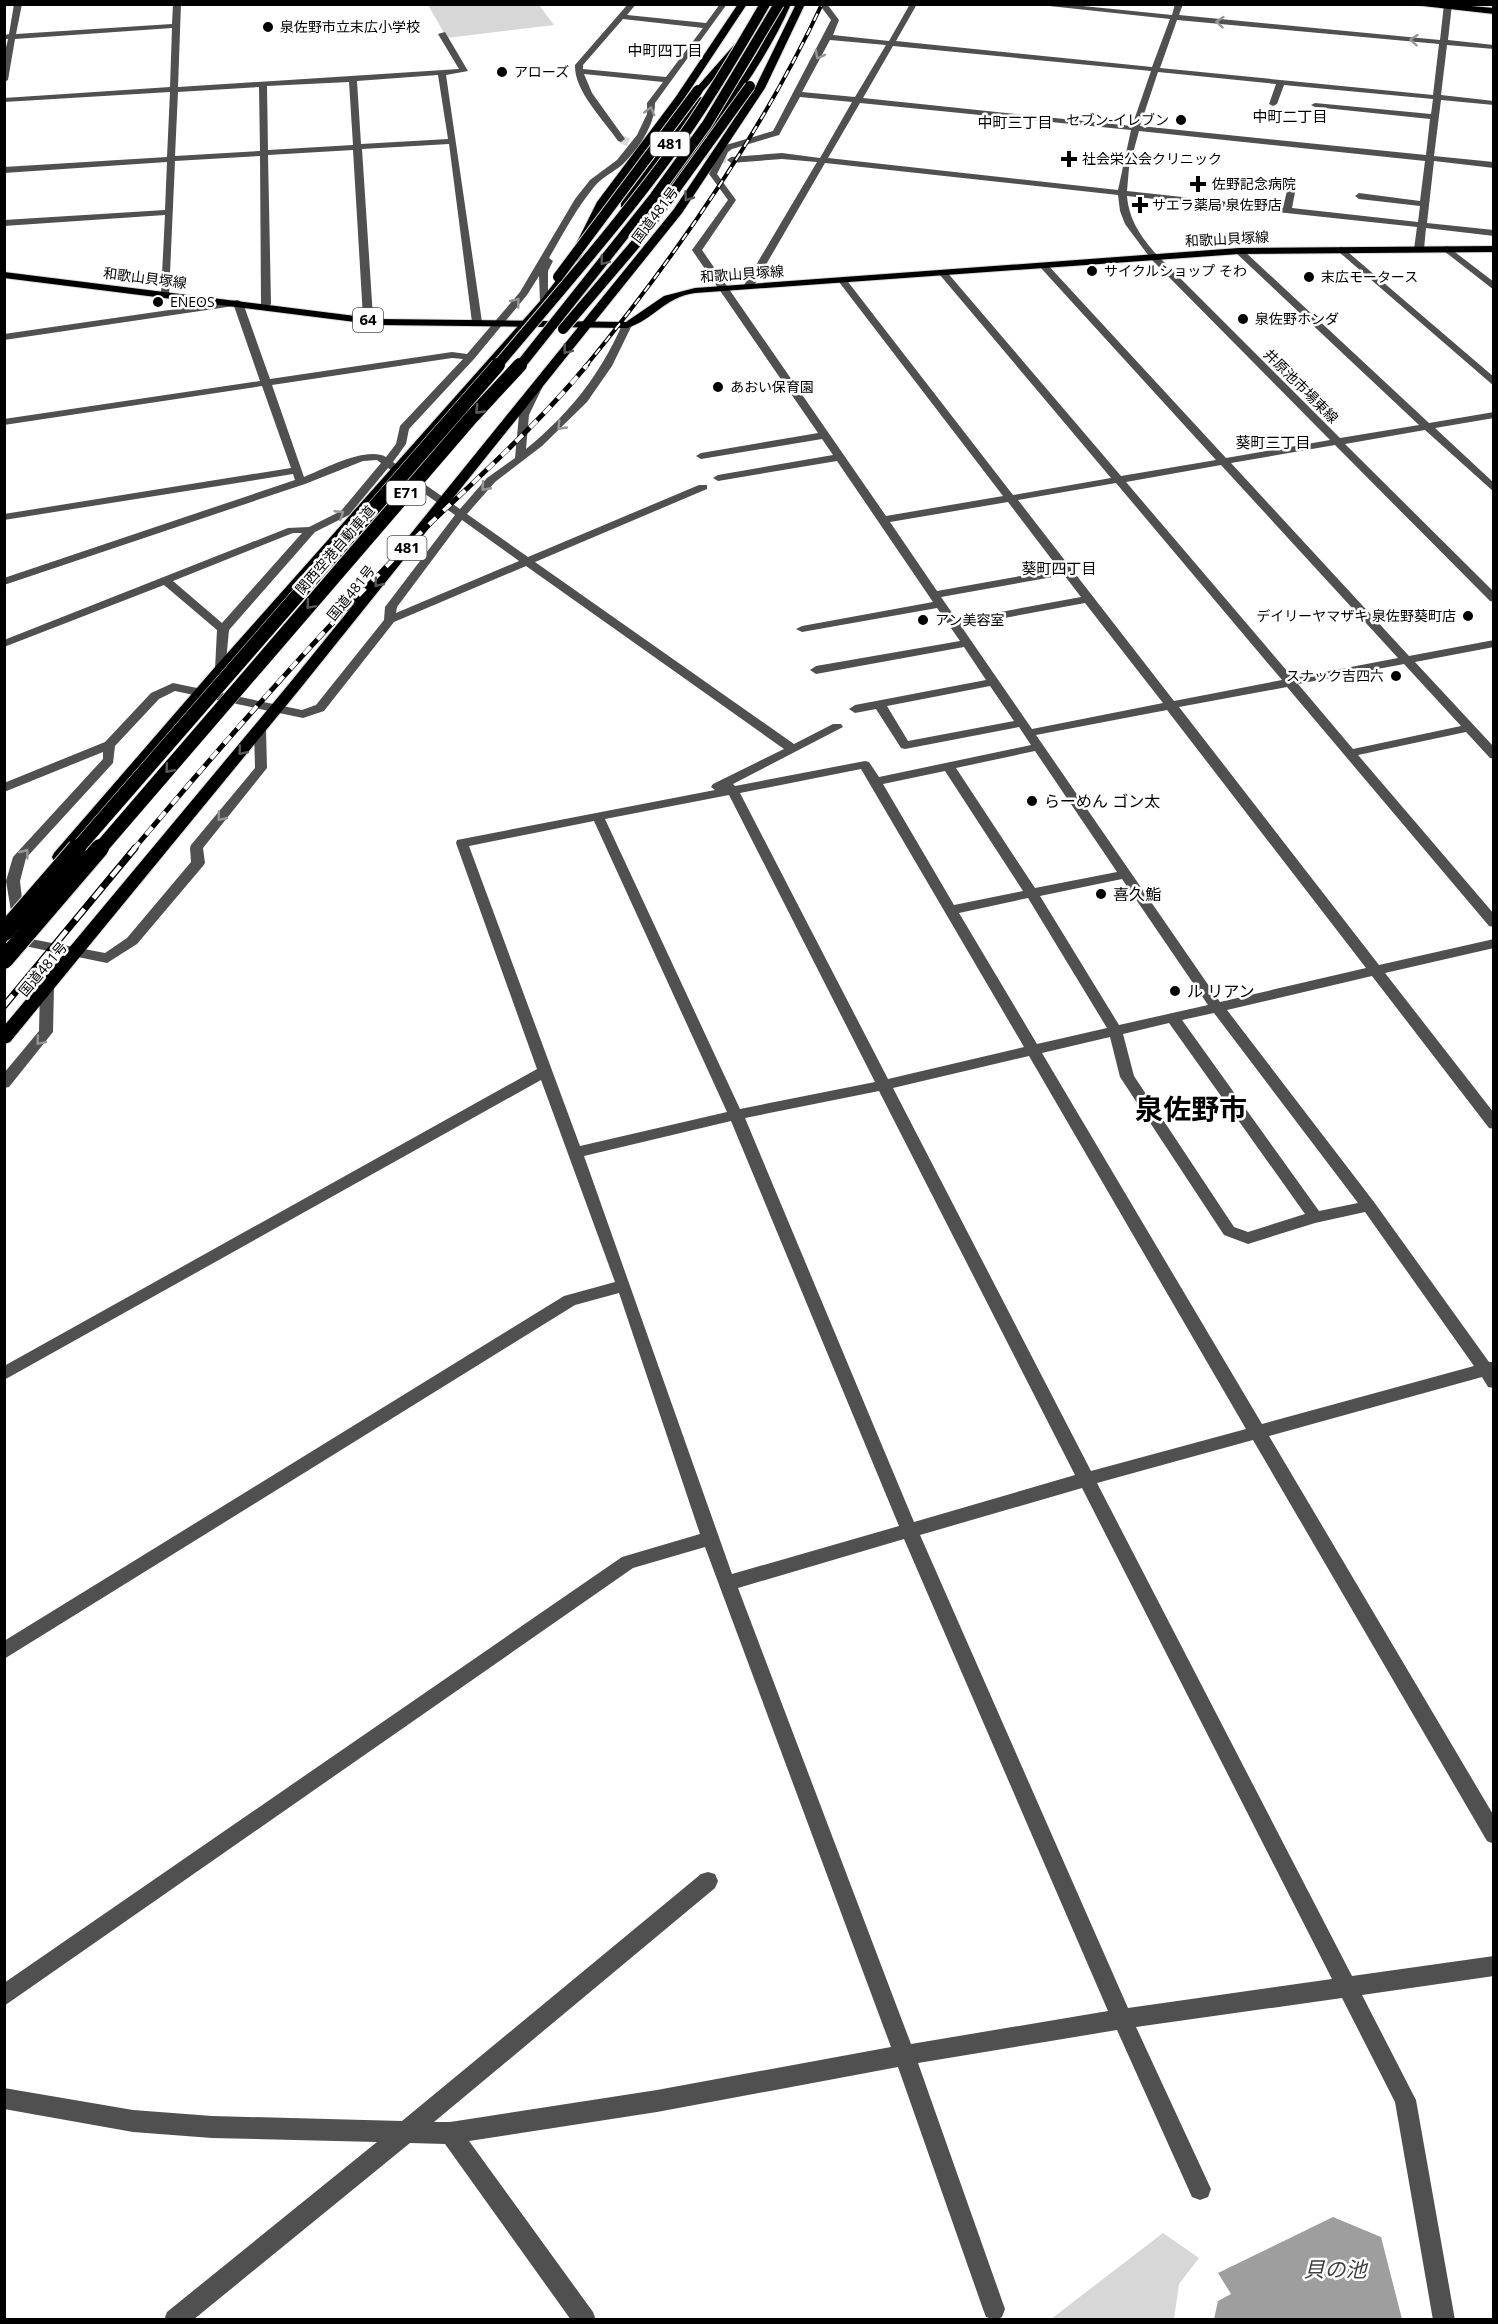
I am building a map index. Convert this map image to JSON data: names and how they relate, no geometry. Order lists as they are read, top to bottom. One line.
{"streets":{"highway":["481","国道481号","E71","関西空港自動車道"],"main road":["和歌山貝塚線","64"],"street":["井原池市場東線"]},"crossings":[["481","国道481号"],["481","和歌山貝塚線"],["481","関西空港自動車道"],["国道481号","和歌山貝塚線"],["和歌山貝塚線","井原池市場東線"]],"districts":["中町四丁目","中町二丁目","中町三丁目","葵町三丁目","葵町四丁目","泉佐野市"],"water":["貝の池"],"places":{"other":["泉佐野市立末広小学校","アローズ","セブン-イレブン","サイクルショップ そわ","末広モータース","ENEOS","泉佐野ホンダ","あおい保育園","デイリーヤマザキ 泉佐野葵町店","アン美容室","スナック吉四六","らーめん ゴン太","喜久鮨","ル リアン"],"health":["社会栄公会クリニック","佐野記念病院","サエラ薬局 泉佐野店"]}}
